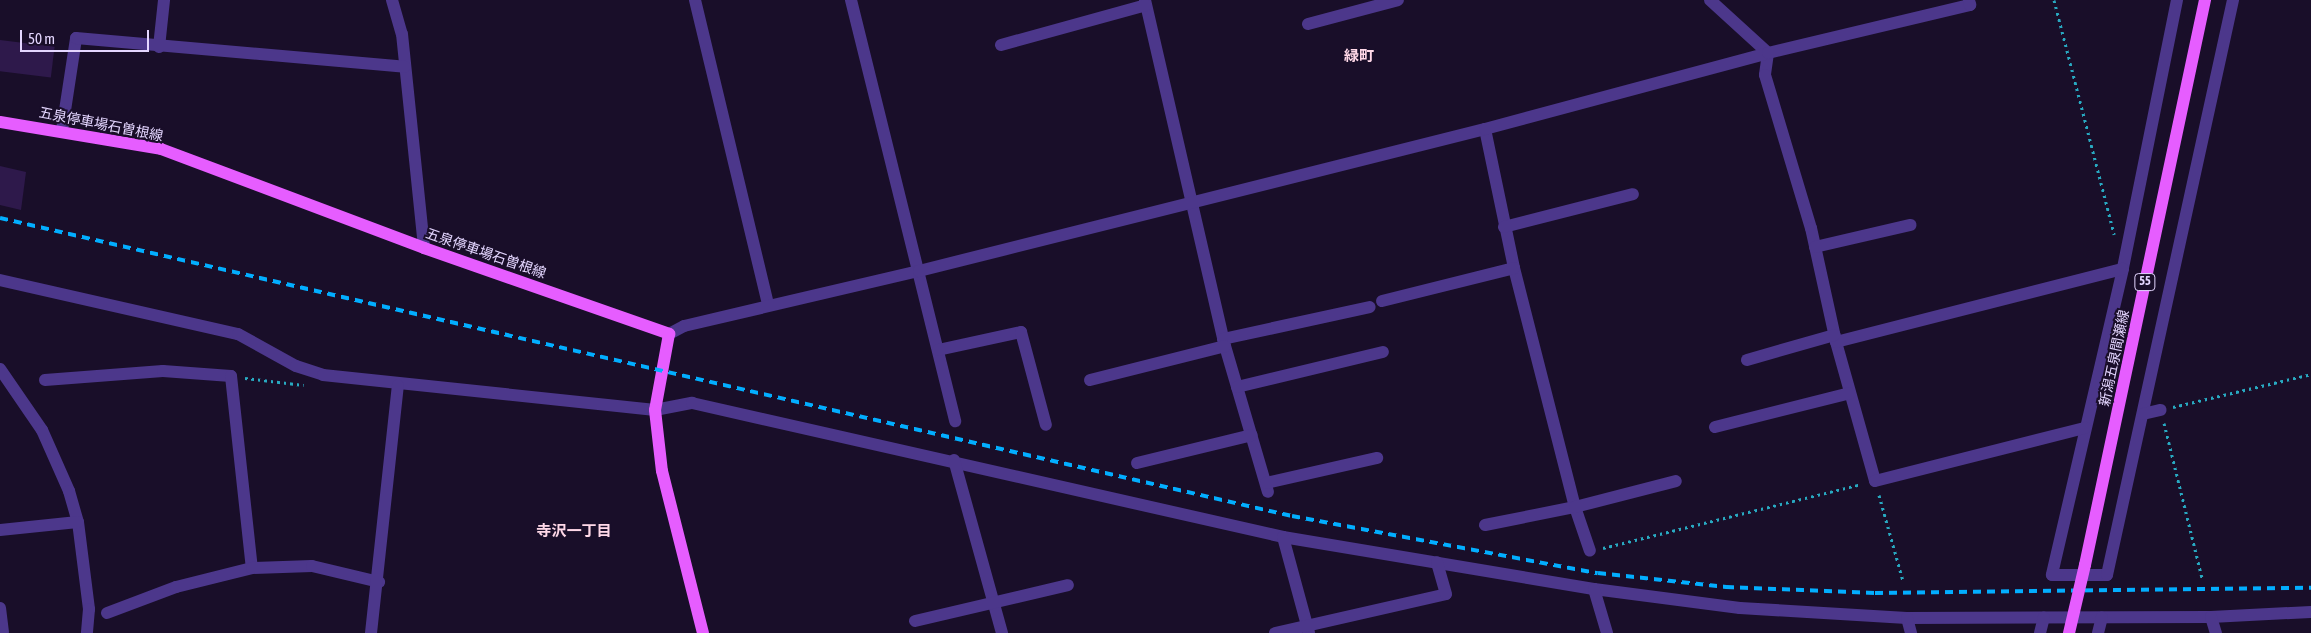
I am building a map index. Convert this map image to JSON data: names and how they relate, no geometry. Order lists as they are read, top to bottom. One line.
{"streets":{"main road":["五泉停車場石曽根線","55","新潟五泉間瀬線"]},"districts":["緑町","寺沢一丁目"],"scale_bar":"50 m"}
